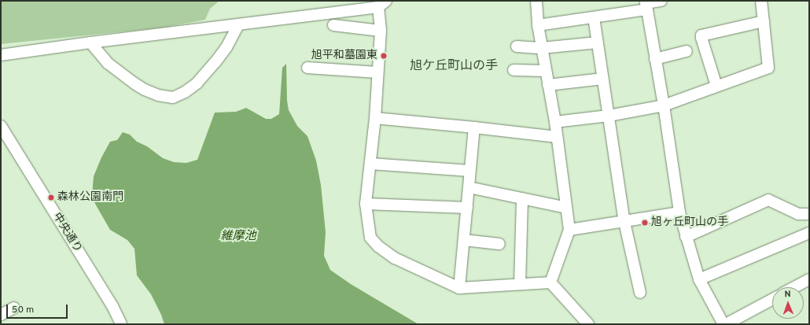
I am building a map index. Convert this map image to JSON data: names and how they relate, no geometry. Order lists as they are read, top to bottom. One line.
{"streets":{"street":["中央通り"]},"districts":["旭ケ丘町山の手"],"water":["維摩池"],"places":["旭平和墓園東","森林公園南門","旭ヶ丘町山の手"],"scale_bar":"50 m","north":"top"}
